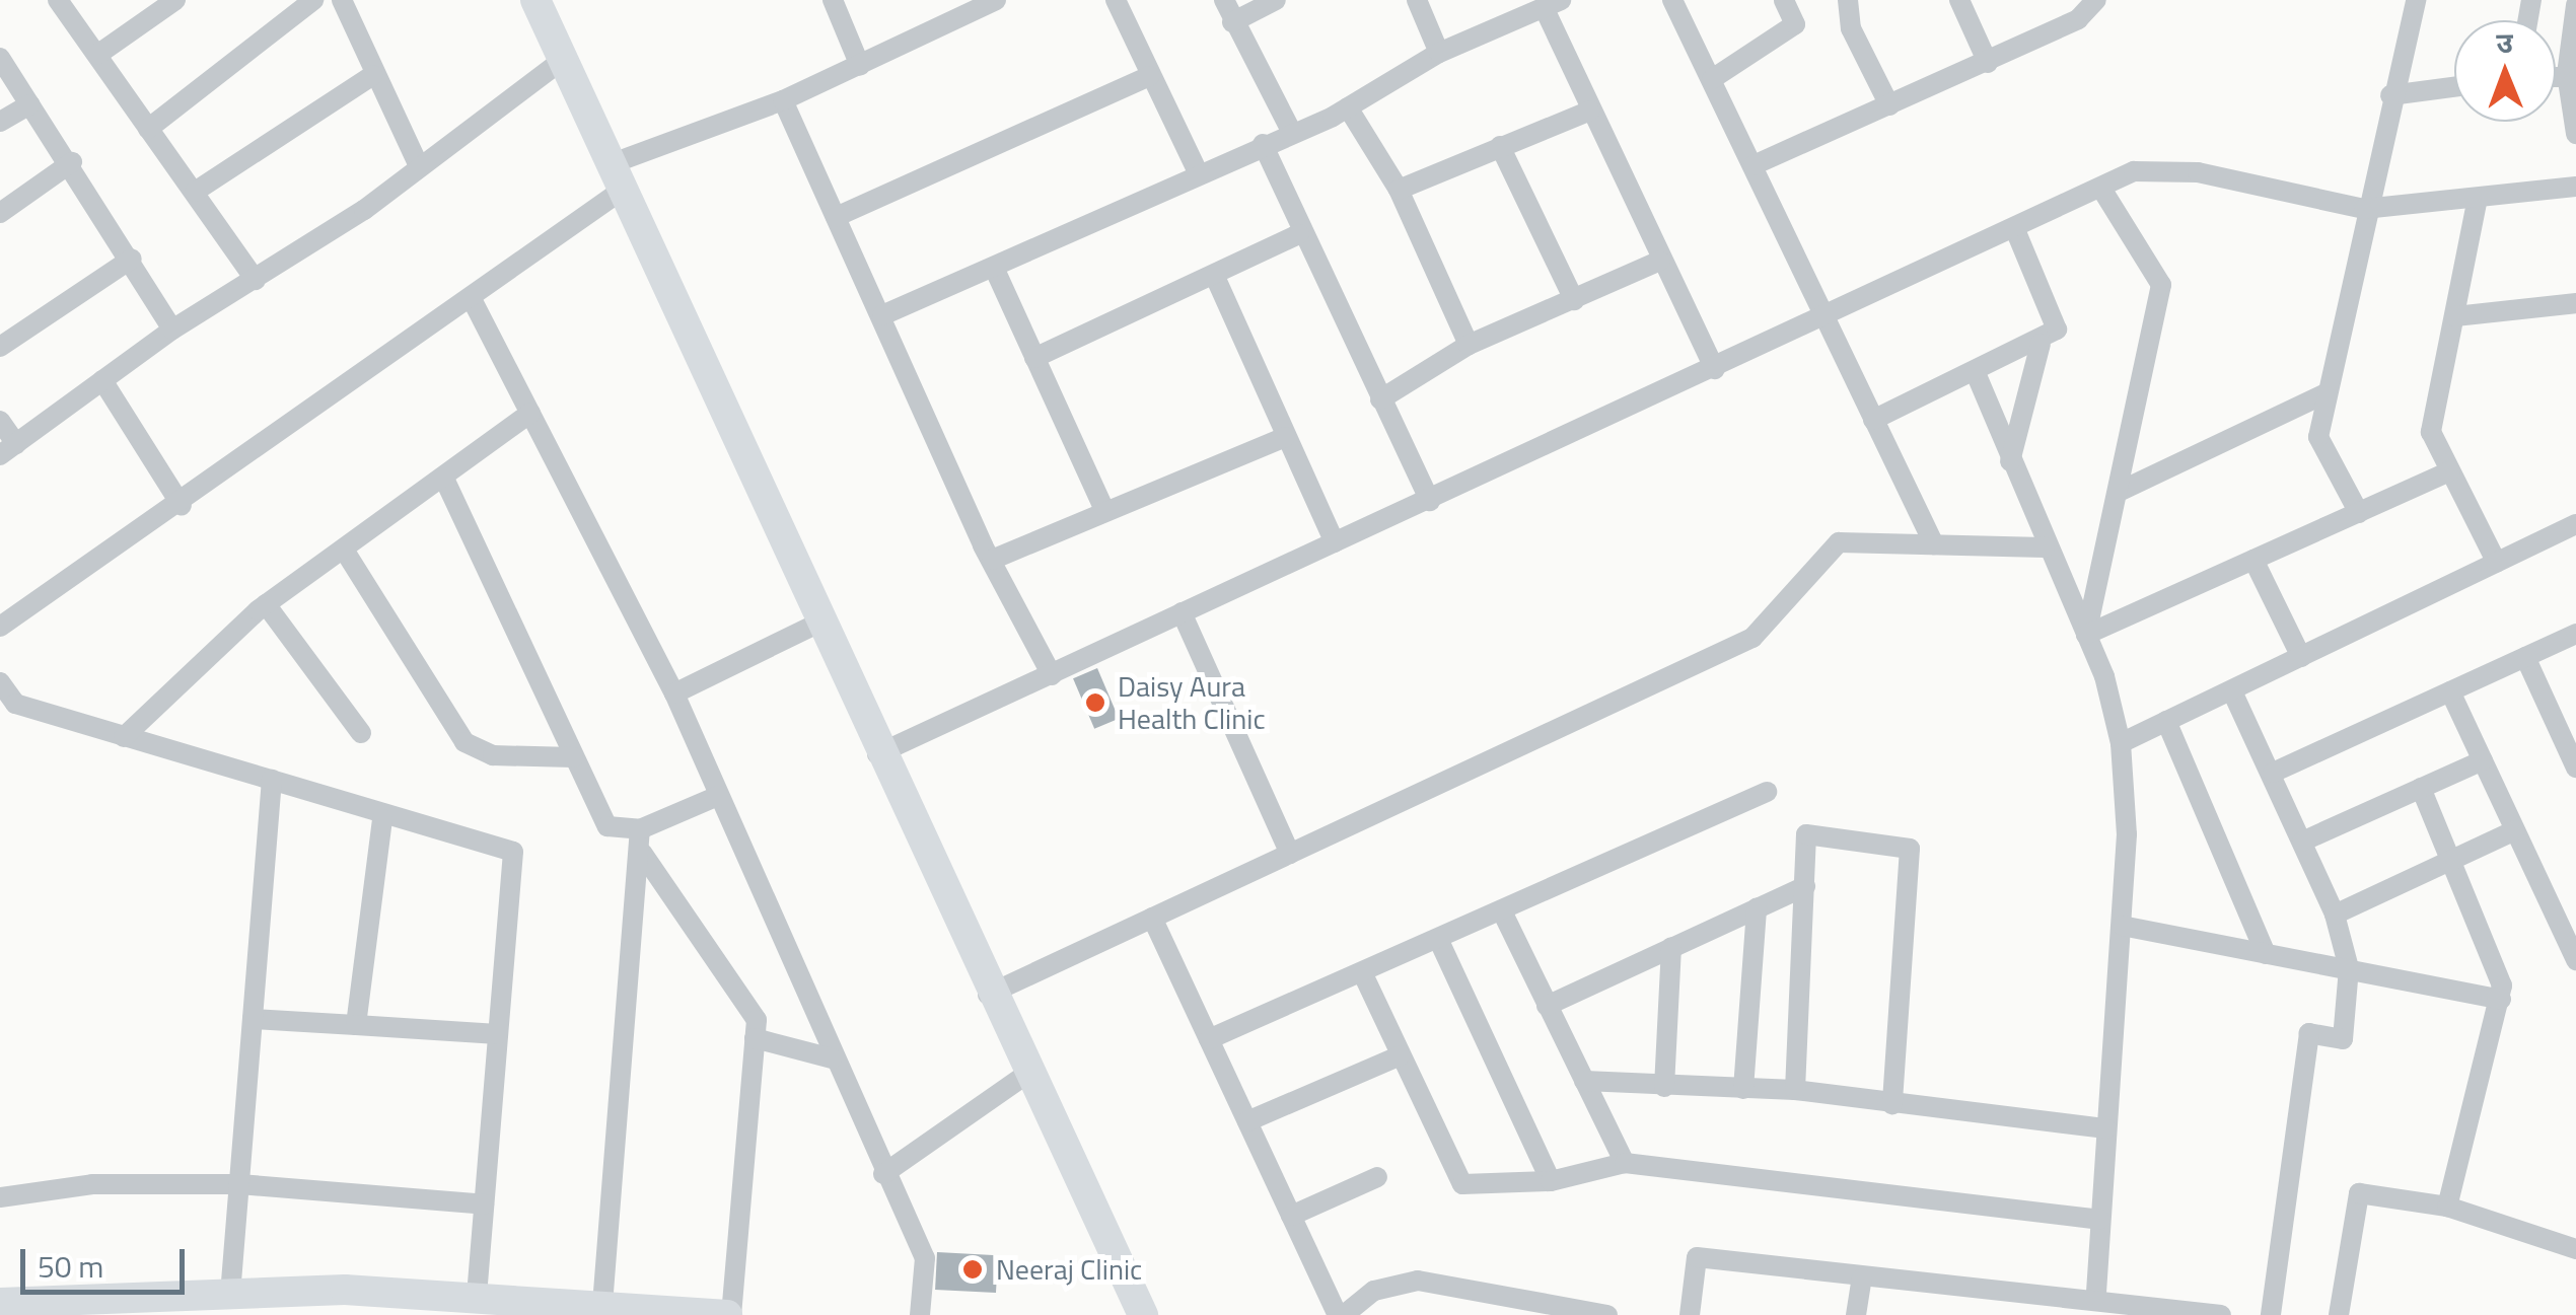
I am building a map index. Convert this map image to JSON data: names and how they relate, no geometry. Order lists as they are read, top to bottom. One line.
{"places":["Daisy Aura Health Clinic","Neeraj Clinic"],"scale_bar":"50 m","north":"top"}
